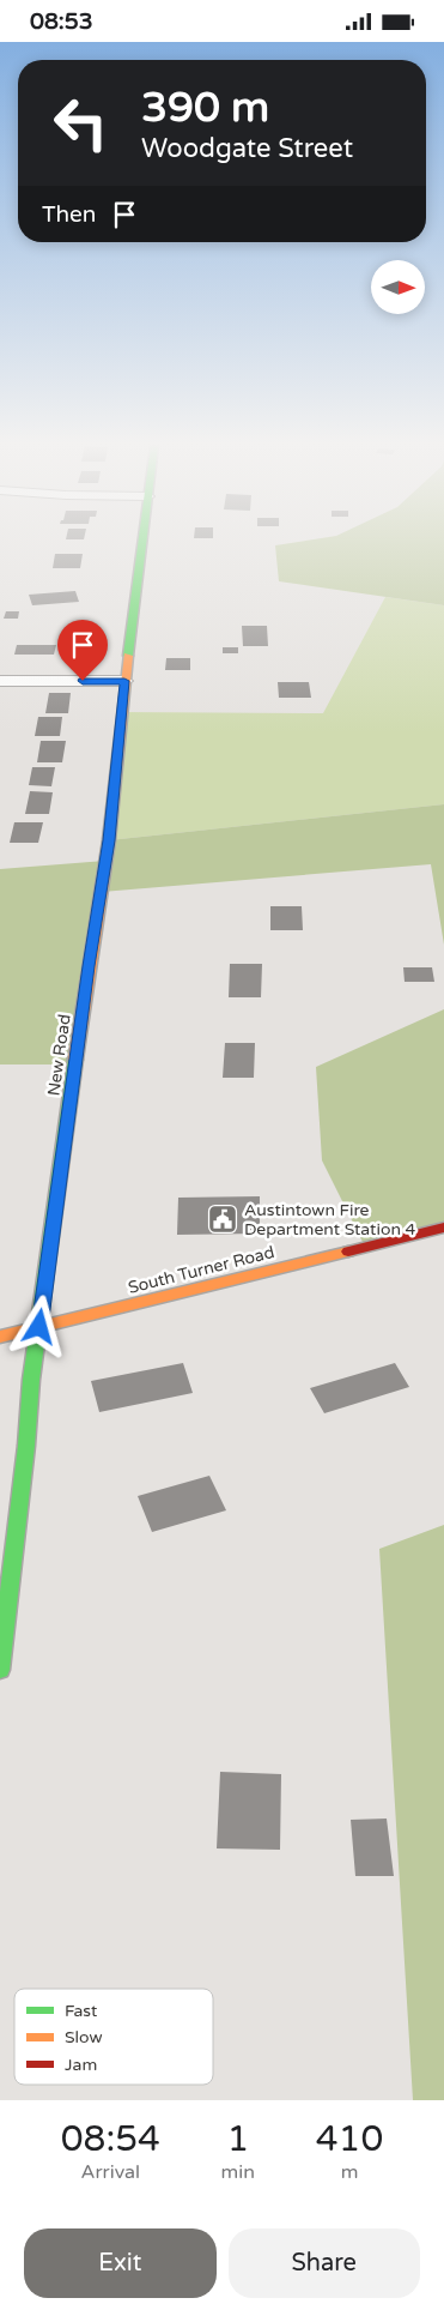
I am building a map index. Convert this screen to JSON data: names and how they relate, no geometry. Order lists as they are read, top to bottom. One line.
{"streets":{"street":["New Road","South Turner Road"]},"crossings":[["New Road","South Turner Road"]],"places":{"public building":["Austintown Fire Department Station 4"]},"legend":["Fast","Slow","Jam"],"north":"right","page":{"status":"08:53","turn":["390 m","Woodgate Street"],"then":"Then","eta":["08:54","Arrival","1","min","410","m"],"buttons":["Exit","Share"]}}
